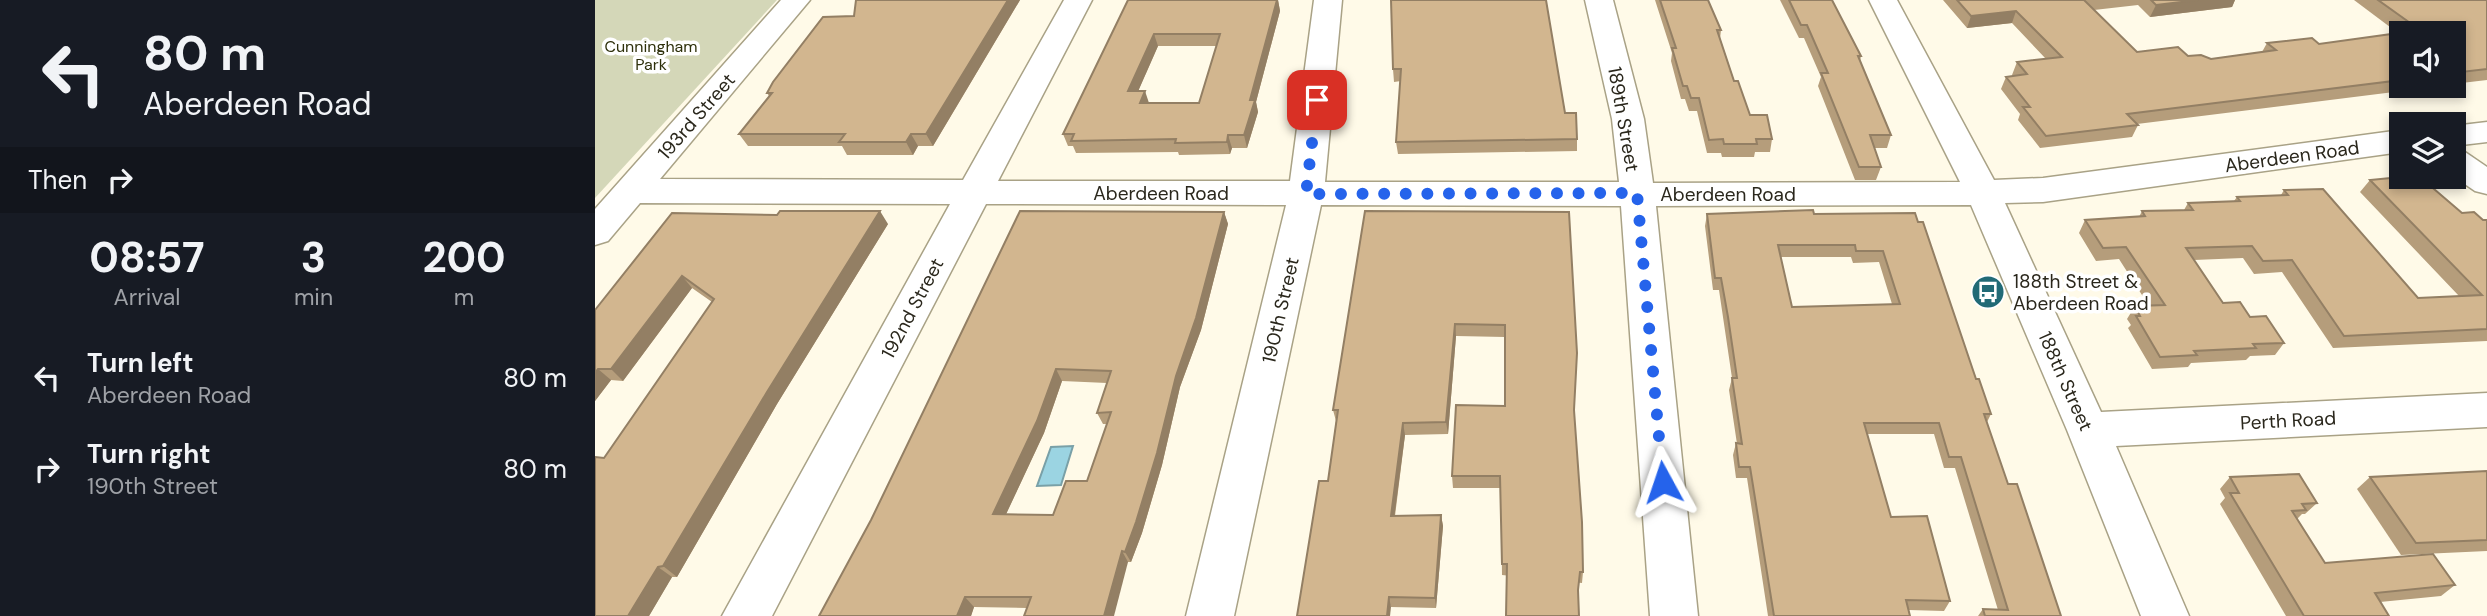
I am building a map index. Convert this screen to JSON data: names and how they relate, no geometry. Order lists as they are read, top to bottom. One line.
{"streets":{"street":["193rd Street","189th Street","Aberdeen Road","192nd Street","190th Street","188th Street","Perth Road"]},"crossings":[["193rd Street","Aberdeen Road"],["189th Street","Aberdeen Road"],["Aberdeen Road","192nd Street"],["Aberdeen Road","190th Street"],["Aberdeen Road","188th Street"],["188th Street","Perth Road"]],"parks":["Cunningham Park"],"places":{"bus stop":["188th Street & Aberdeen Road"]},"page":{"turn":["80 m","Aberdeen Road"],"then":"Then","eta":["08:57","Arrival","3","min","200","m"],"list":[{"name":"Turn left","note":"Aberdeen Road","value":"80 m"},{"name":"Turn right","note":"190th Street","value":"80 m"}]}}
